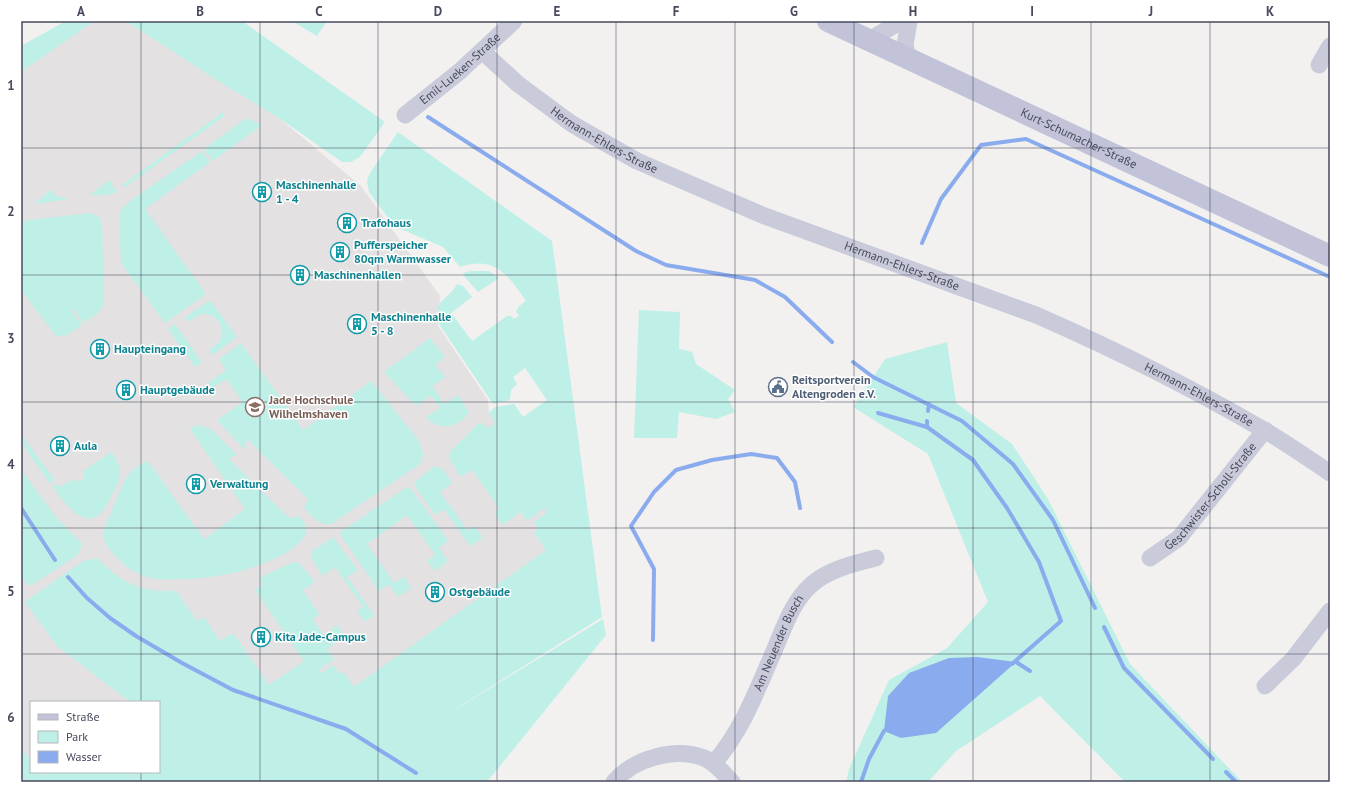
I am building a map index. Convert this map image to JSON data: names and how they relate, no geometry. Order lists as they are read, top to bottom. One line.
{"streets":{"street":["Emil-Lueken-Straße","Hermann-Ehlers-Straße","Kurt-Schumacher-Straße","Geschwister-Scholl-Straße","Am Neuender Busch"]},"crossings":[["Emil-Lueken-Straße","Hermann-Ehlers-Straße"],["Hermann-Ehlers-Straße","Geschwister-Scholl-Straße"]],"places":{"building":["Maschinenhalle 1 - 4","Trafohaus","Pufferspeicher 80qm Warmwasser","Maschinenhallen","Maschinenhalle 5 - 8","Haupteingang","Hauptgebäude","Aula","Verwaltung","Ostgebäude","Kita Jade-Campus"],"public building":["Reitsportverein Altengroden e.V."],"school or university":["Jade Hochschule Wilhelmshaven"]},"legend":["Straße","Park","Wasser"],"grid":{"columns":["A","B","C","D","E","F","G","H","I","J","K"],"rows":["1","2","3","4","5","6"]}}
